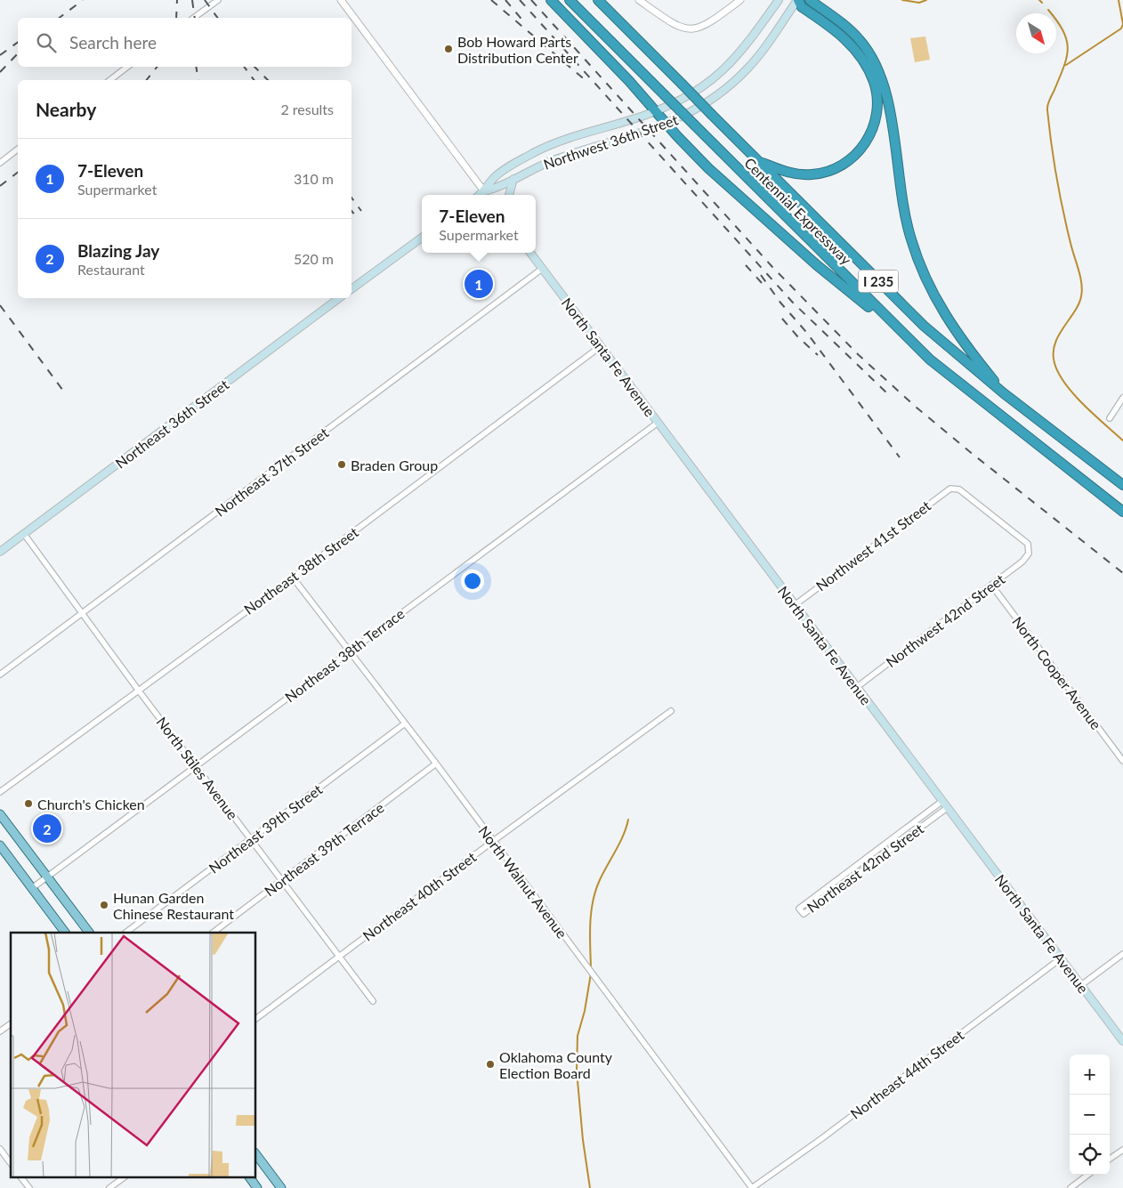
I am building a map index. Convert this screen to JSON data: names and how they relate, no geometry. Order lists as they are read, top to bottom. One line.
{"streets":{"highway":["Centennial Expressway","I 235"],"main road":["Northwest 36th Street","North Santa Fe Avenue","Northeast 36th Street"],"street":["Northeast 37th Street","Northwest 41st Street","Northeast 38th Street","Northwest 42nd Street","Northeast 38th Terrace","North Cooper Avenue","North Stiles Avenue","Northeast 39th Street","Northeast 39th Terrace","Northeast 42nd Street","North Walnut Avenue","Northeast 40th Street","Northeast 44th Street"]},"crossings":[["North Santa Fe Avenue","Northeast 37th Street"],["North Santa Fe Avenue","Northwest 41st Street"],["North Santa Fe Avenue","Northeast 38th Street"],["North Santa Fe Avenue","Northwest 42nd Street"],["North Santa Fe Avenue","Northeast 38th Terrace"],["North Santa Fe Avenue","Northeast 42nd Street"],["North Santa Fe Avenue","Northeast 44th Street"],["Northeast 36th Street","North Stiles Avenue"],["Northeast 37th Street","North Stiles Avenue"],["Northwest 41st Street","Northwest 42nd Street"],["Northeast 38th Street","North Stiles Avenue"],["Northeast 38th Street","North Walnut Avenue"],["Northwest 42nd Street","North Cooper Avenue"],["Northeast 38th Terrace","North Stiles Avenue"],["Northeast 38th Terrace","North Walnut Avenue"],["North Stiles Avenue","Northeast 39th Street"],["North Stiles Avenue","Northeast 39th Terrace"],["North Stiles Avenue","Northeast 40th Street"],["Northeast 39th Street","North Walnut Avenue"],["Northeast 39th Terrace","North Walnut Avenue"],["North Walnut Avenue","Northeast 40th Street"],["North Walnut Avenue","Northeast 44th Street"]],"places":["Bob Howard Parts Distribution Center","Braden Group","Church's Chicken","Hunan Garden Chinese Restaurant","Oklahoma County Election Board"],"north":"bottom right","page":{"search":"Search here","heading":["Nearby","2 results"],"list":[{"mark":"1","name":"7-Eleven","note":"Supermarket","value":"310 m"},{"mark":"2","name":"Blazing Jay","note":"Restaurant","value":"520 m"}],"popup":["7-Eleven","Supermarket"],"pins":["1","2"],"map_buttons":["+","−"]}}
